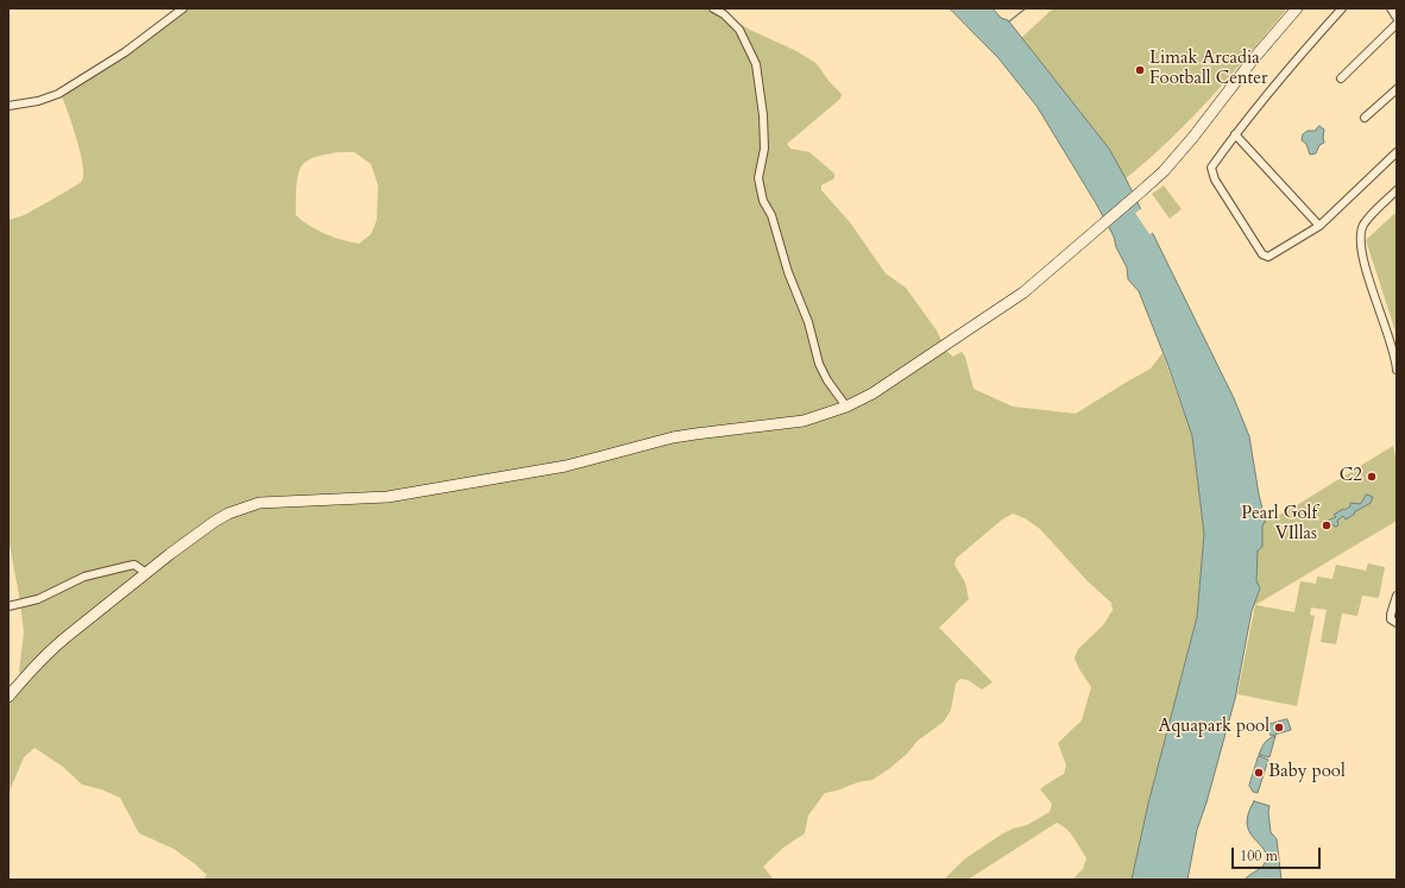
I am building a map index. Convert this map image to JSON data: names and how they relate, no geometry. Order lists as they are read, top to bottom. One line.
{"places":["Limak Arcadia Football Center","C2","Pearl Golf VIllas","Aquapark pool","Baby pool"],"scale_bar":"100 m"}
